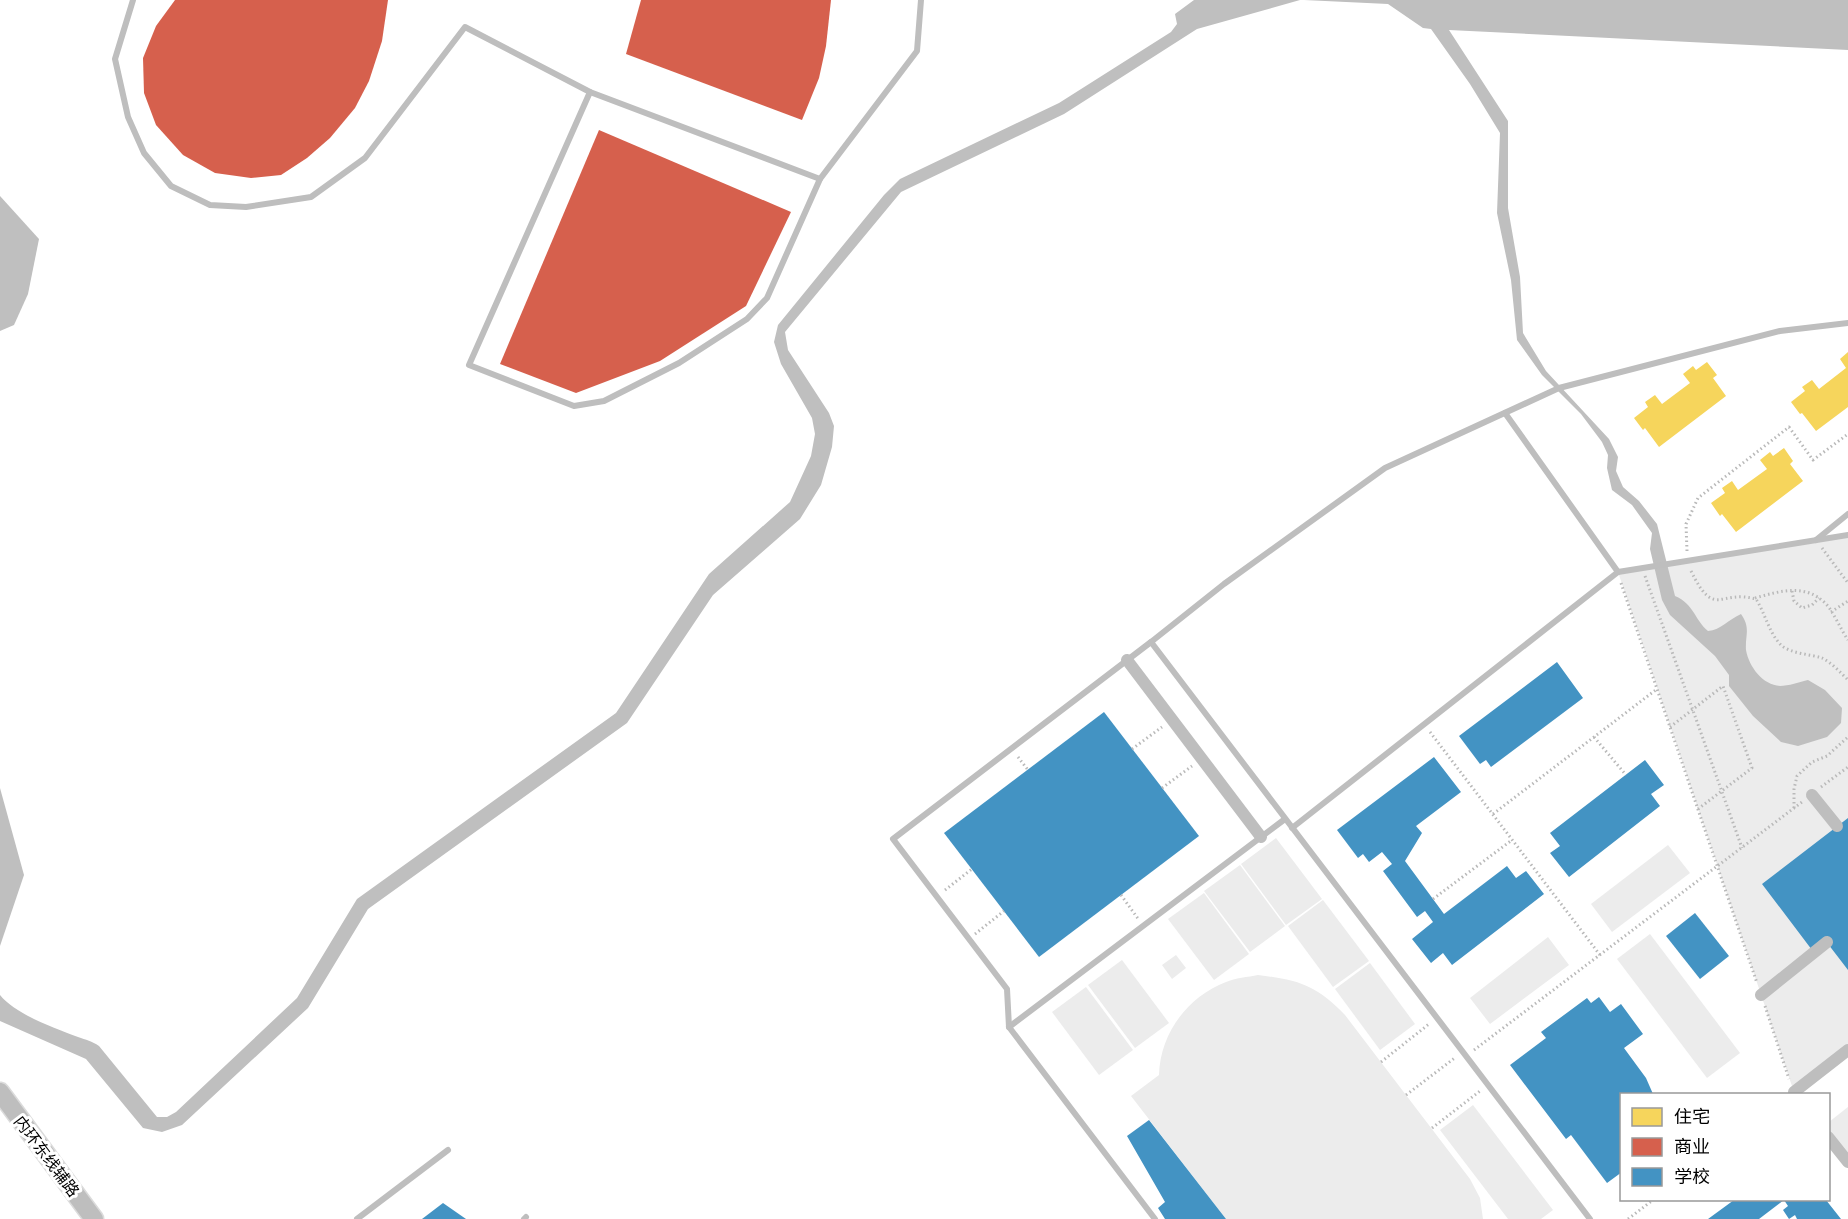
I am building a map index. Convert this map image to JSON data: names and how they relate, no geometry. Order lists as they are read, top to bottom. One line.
{"streets":{"main road":["内环东线辅路"]},"legend":["住宅","商业","学校"]}
